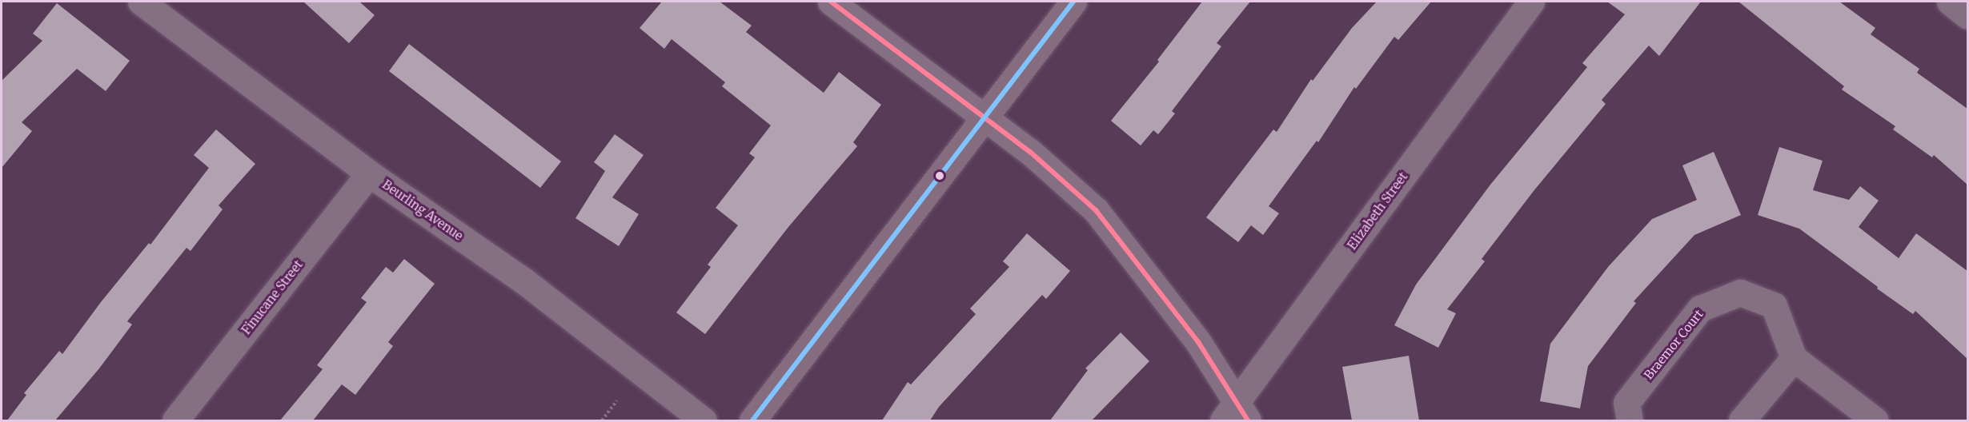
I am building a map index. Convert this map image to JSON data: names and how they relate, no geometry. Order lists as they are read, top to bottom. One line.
{"streets":{"street":["Beurling Avenue","Elizabeth Street","Finucane Street","Braemor Court"]},"crossings":[["Beurling Avenue","Finucane Street"]]}
